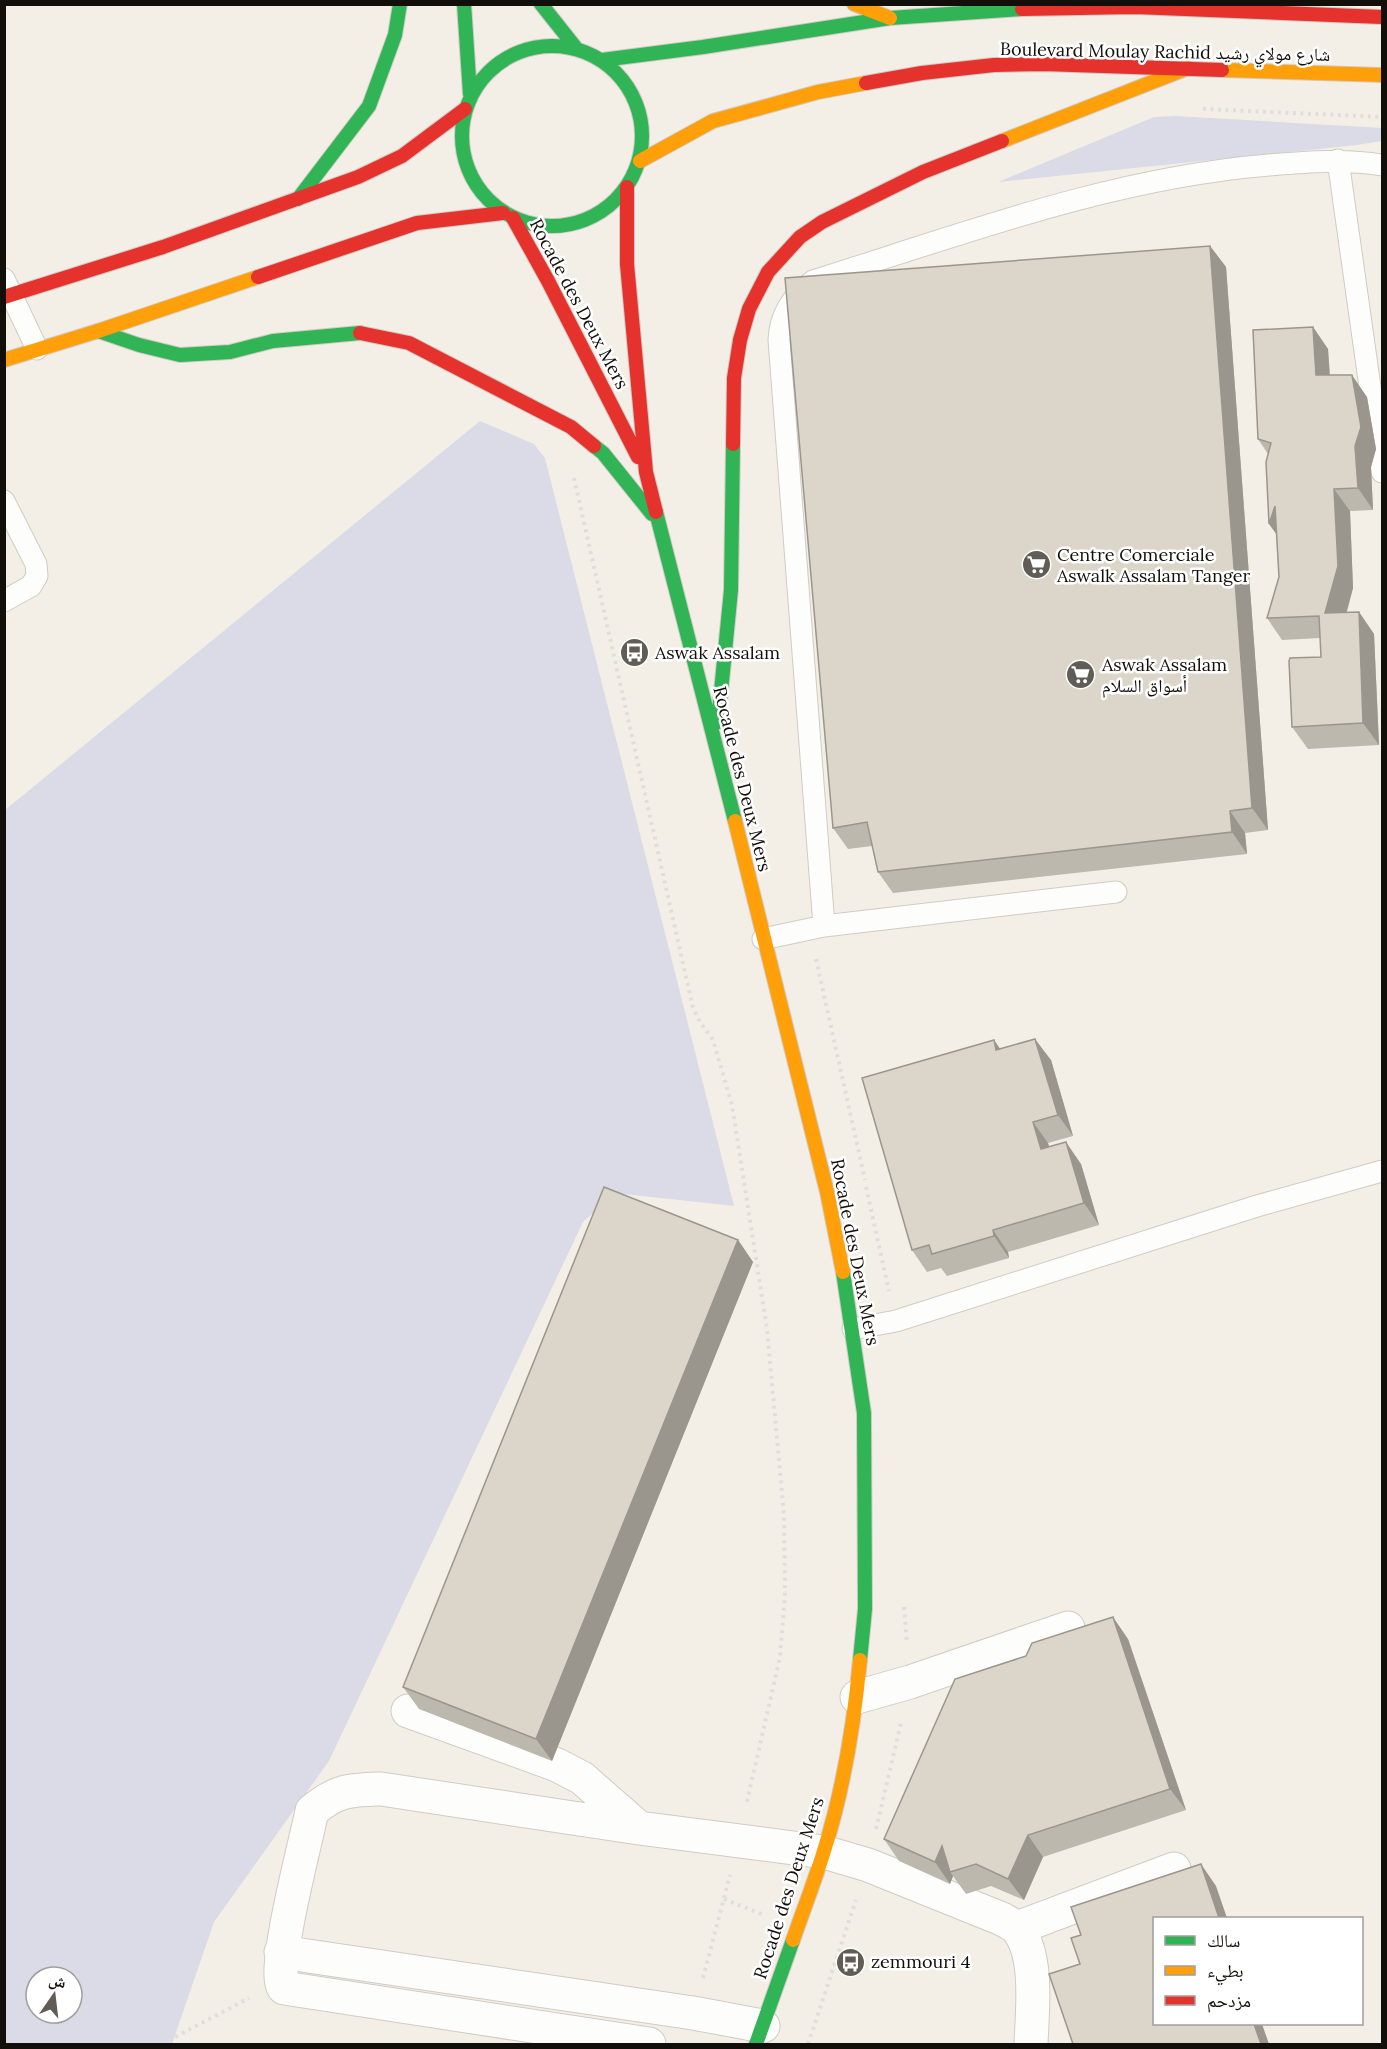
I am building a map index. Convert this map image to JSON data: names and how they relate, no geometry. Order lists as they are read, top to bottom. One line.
{"streets":{"main road":["Boulevard Moulay Rachid شارع مولاي رشيد","Rocade des Deux Mers"]},"crossings":[["Boulevard Moulay Rachid شارع مولاي رشيد","Rocade des Deux Mers"]],"places":{"supermarket":["Centre Comerciale Aswalk Assalam Tanger","Aswak Assalam أسواق السلام"],"bus stop":["Aswak Assalam","zemmouri 4"]},"legend":["سالك","بطيء","مزدحم"],"north":"top"}
